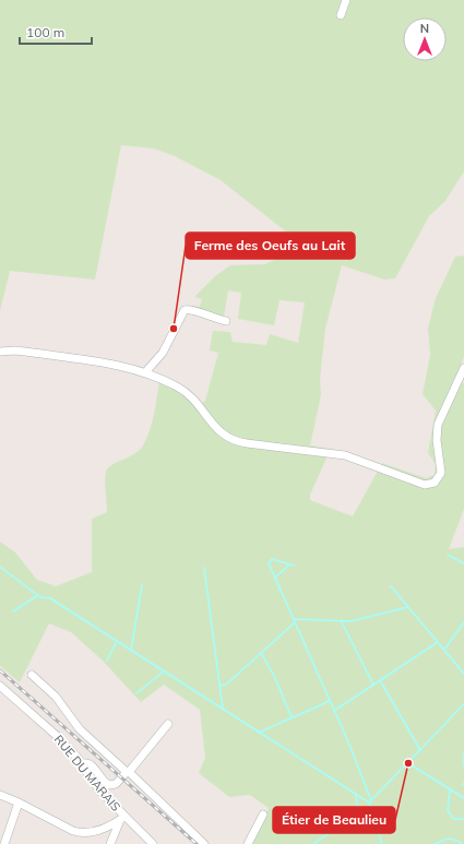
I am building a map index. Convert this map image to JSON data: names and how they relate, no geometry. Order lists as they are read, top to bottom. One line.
{"streets":{"street":["RUE DU MARAIS"]},"places":["Ferme des Oeufs au Lait","Étier de Beaulieu"],"scale_bar":"100 m","north":"top"}
